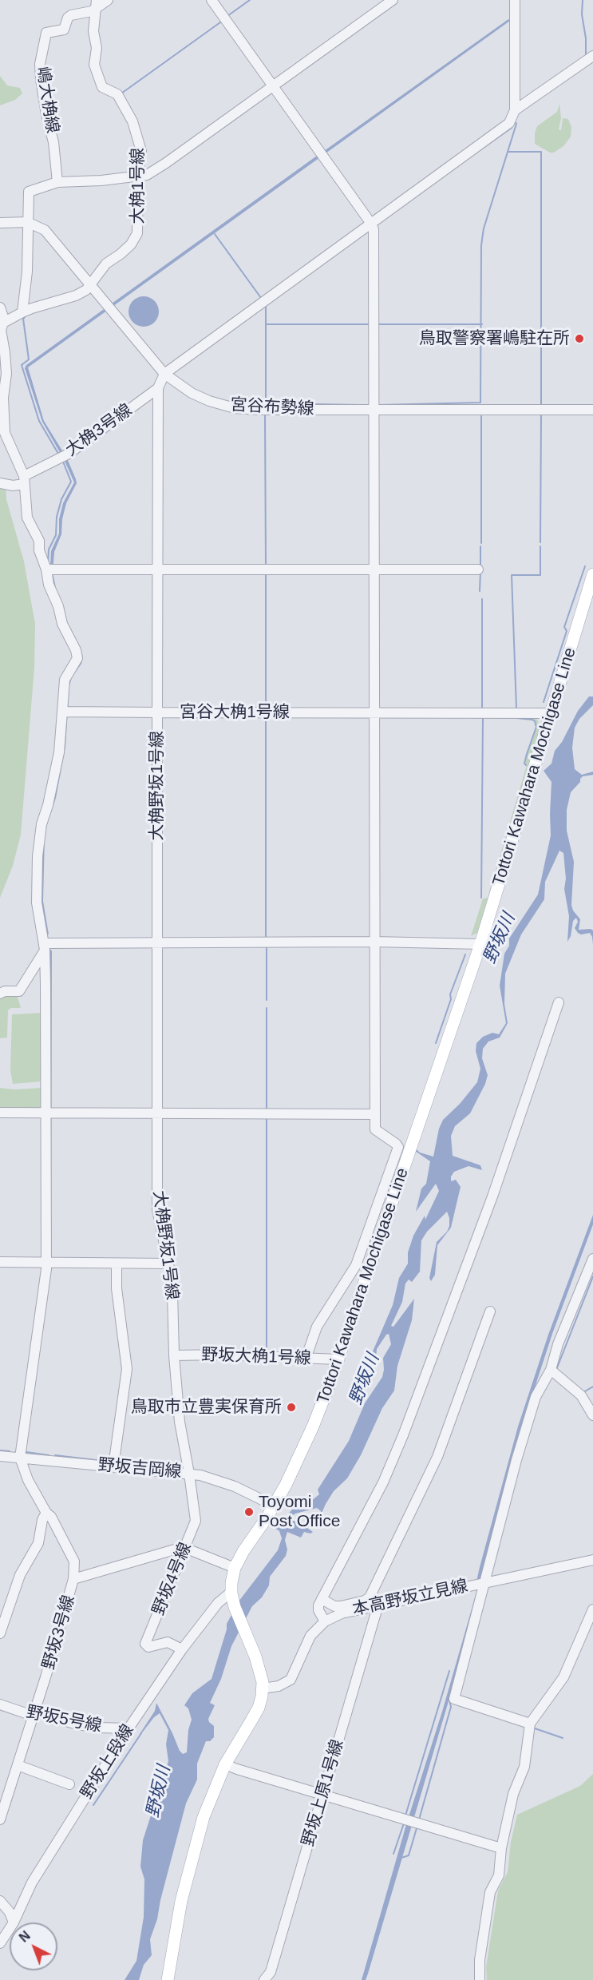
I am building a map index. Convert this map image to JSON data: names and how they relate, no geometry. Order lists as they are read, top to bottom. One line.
{"streets":{"main road":["Tottori Kawahara Mochigase Line"],"street":["嶋大桷線","大桷1号線","宮谷布勢線","大桷3号線","宮谷大桷1号線","大桷野坂1号線","野坂大桷1号線","野坂吉岡線","野坂4号線","本高野坂立見線","野坂3号線","野坂5号線","野坂上段線","野坂上原1号線"]},"crossings":[["嶋大桷線","大桷1号線"],["大桷1号線","宮谷布勢線"],["宮谷布勢線","大桷3号線"],["大桷3号線","宮谷大桷1号線"],["宮谷大桷1号線","Tottori Kawahara Mochigase Line"],["宮谷大桷1号線","大桷野坂1号線"],["Tottori Kawahara Mochigase Line","野坂大桷1号線"],["Tottori Kawahara Mochigase Line","野坂吉岡線"],["Tottori Kawahara Mochigase Line","本高野坂立見線"],["Tottori Kawahara Mochigase Line","野坂上段線"],["大桷野坂1号線","野坂大桷1号線"],["大桷野坂1号線","野坂吉岡線"],["大桷野坂1号線","野坂4号線"],["野坂吉岡線","野坂4号線"],["野坂4号線","野坂3号線"],["野坂4号線","野坂上段線"],["本高野坂立見線","野坂上原1号線"],["野坂3号線","野坂5号線"],["野坂5号線","野坂上段線"]],"water":["野坂川"],"places":["鳥取警察署嶋駐在所","鳥取市立豊実保育所","Toyomi Post Office"],"north":"top left"}
